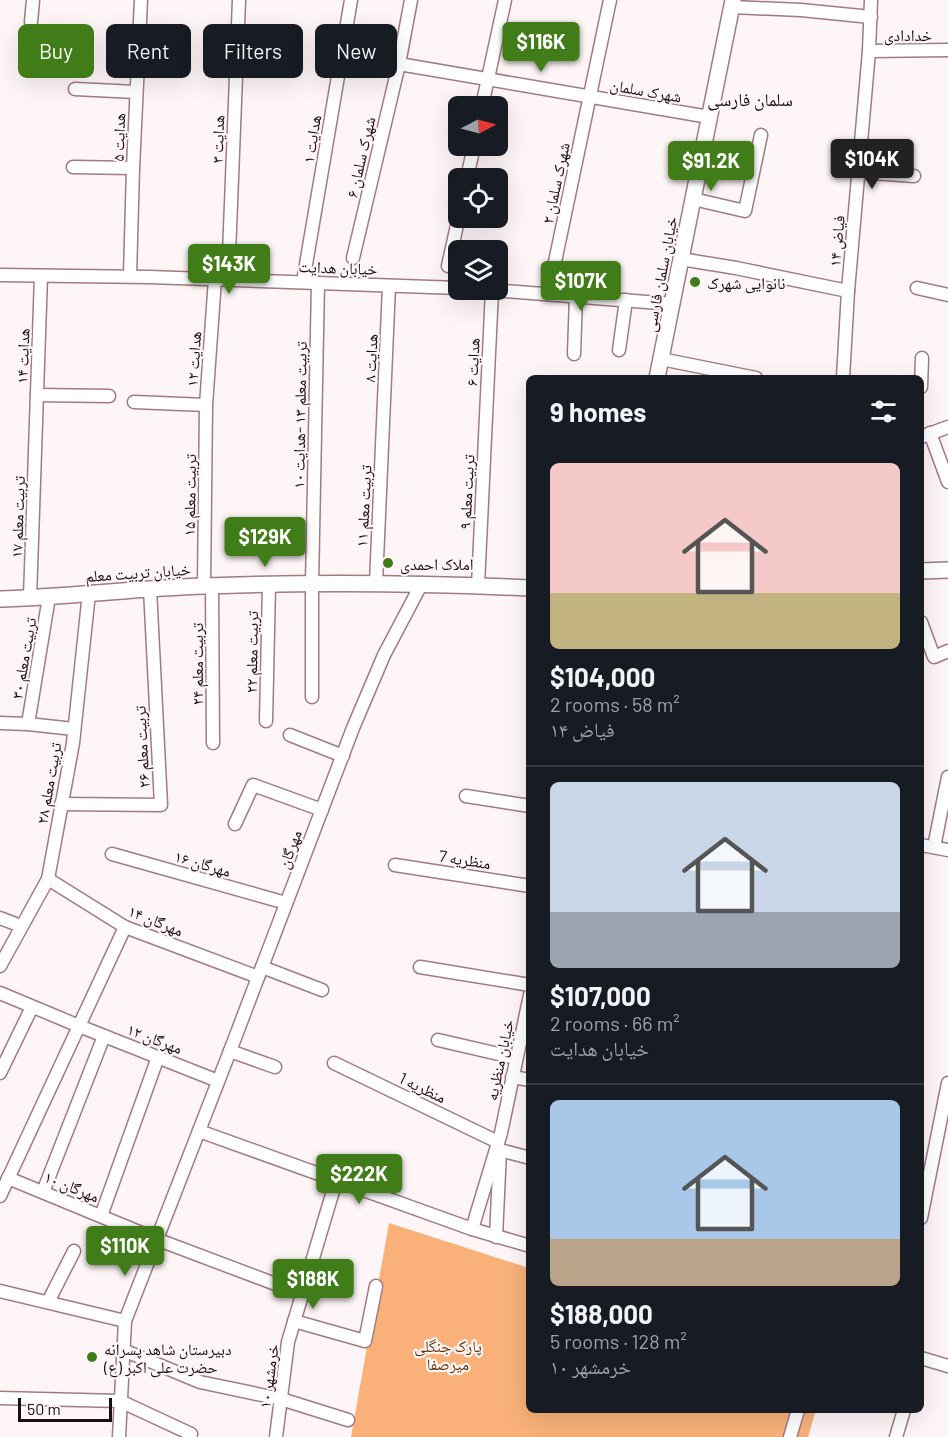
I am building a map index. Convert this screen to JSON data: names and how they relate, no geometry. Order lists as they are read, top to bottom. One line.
{"streets":{"main road":["خیابان سلمان فارسی","خیابان تربیت معلم"],"street":["خدادادی","شهرک سلمان","هدایت ۵","هدایت ۳","هدایت ۱","شهرک سلمان ۶","شهرک سلمان ۲","فیاض ۱۴","خیابان هدایت","هدایت ۱۴","هدایت ۸","هدایت ۱۲","هدایت ۶","تربیت معلم ۱۳ -هدایت ۱۰","تربیت معلم ۹","تربیت معلم ۱۵","تربیت معلم ۱۱","تربیت معلم ۱۷","تربیت معلم ۲۲","تربیت معلم ۳۰","تربیت معلم ۲۴","تربیت معلم ۲۶","تربیت معلم ۲۸","مهرگان","منظریه 7","مهرگان ۱۶","مهرگان ۱۴","مهرگان ۱۲","خیابان منظریه","منظریه 1","مهرگان ۱۰","خرمشهر ۱۰"]},"crossings":[["خدادادی","فیاض ۱۴"],["شهرک سلمان","شهرک سلمان ۶"],["شهرک سلمان","شهرک سلمان ۲"],["شهرک سلمان","خیابان سلمان فارسی"],["هدایت ۵","خیابان هدایت"],["هدایت ۳","خیابان هدایت"],["هدایت ۳","هدایت ۱۲"],["هدایت ۱","خیابان هدایت"],["خیابان هدایت","هدایت ۱۴"],["خیابان هدایت","هدایت ۸"],["خیابان هدایت","هدایت ۱۲"],["خیابان هدایت","تربیت معلم ۱۳ -هدایت ۱۰"],["هدایت ۱۴","تربیت معلم ۱۷"],["هدایت ۸","تربیت معلم ۱۱"],["هدایت ۱۲","تربیت معلم ۱۵"],["هدایت ۶","تربیت معلم ۹"],["تربیت معلم ۱۳ -هدایت ۱۰","خیابان تربیت معلم"],["تربیت معلم ۹","خیابان تربیت معلم"],["تربیت معلم ۱۵","خیابان تربیت معلم"],["تربیت معلم ۱۵","تربیت معلم ۲۴"],["تربیت معلم ۱۱","خیابان تربیت معلم"],["تربیت معلم ۱۷","خیابان تربیت معلم"],["خیابان تربیت معلم","تربیت معلم ۲۲"],["خیابان تربیت معلم","تربیت معلم ۳۰"],["خیابان تربیت معلم","تربیت معلم ۲۴"],["خیابان تربیت معلم","تربیت معلم ۲۶"],["خیابان تربیت معلم","تربیت معلم ۲۸"],["خیابان تربیت معلم","مهرگان"],["تربیت معلم ۳۰","تربیت معلم ۲۸"],["تربیت معلم ۲۶","تربیت معلم ۲۸"],["تربیت معلم ۲۸","مهرگان ۱۴"],["مهرگان","مهرگان ۱۶"],["مهرگان","مهرگان ۱۴"],["مهرگان","مهرگان ۱۲"],["مهرگان","مهرگان ۱۰"],["خیابان منظریه","منظریه 1"],["مهرگان ۱۰","خرمشهر ۱۰"]],"districts":["سلمان فارسی"],"parks":["پارک جنگلی میرصفا"],"places":["نانوایی شهرک","املاک احمدی","دبیرستان شاهد پسرانه حضرت علی اکبر (ع)"],"scale_bar":"50 m","north":"right","page":{"price":["$116K","$104K","$91.2K","$143K","$107K","$129K","$222K","$110K","$188K"],"chip":["Buy","Rent","Filters","New"],"heading":"9 homes","list":[{"name":"$104,000","note":"2 rooms · 58 m² · فیاض ۱۴"},{"name":"$107,000","note":"2 rooms · 66 m² · خیابان هدایت"},{"name":"$188,000","note":"5 rooms · 128 m² · خرمشهر ۱۰"}],"scale":"50 m"}}
